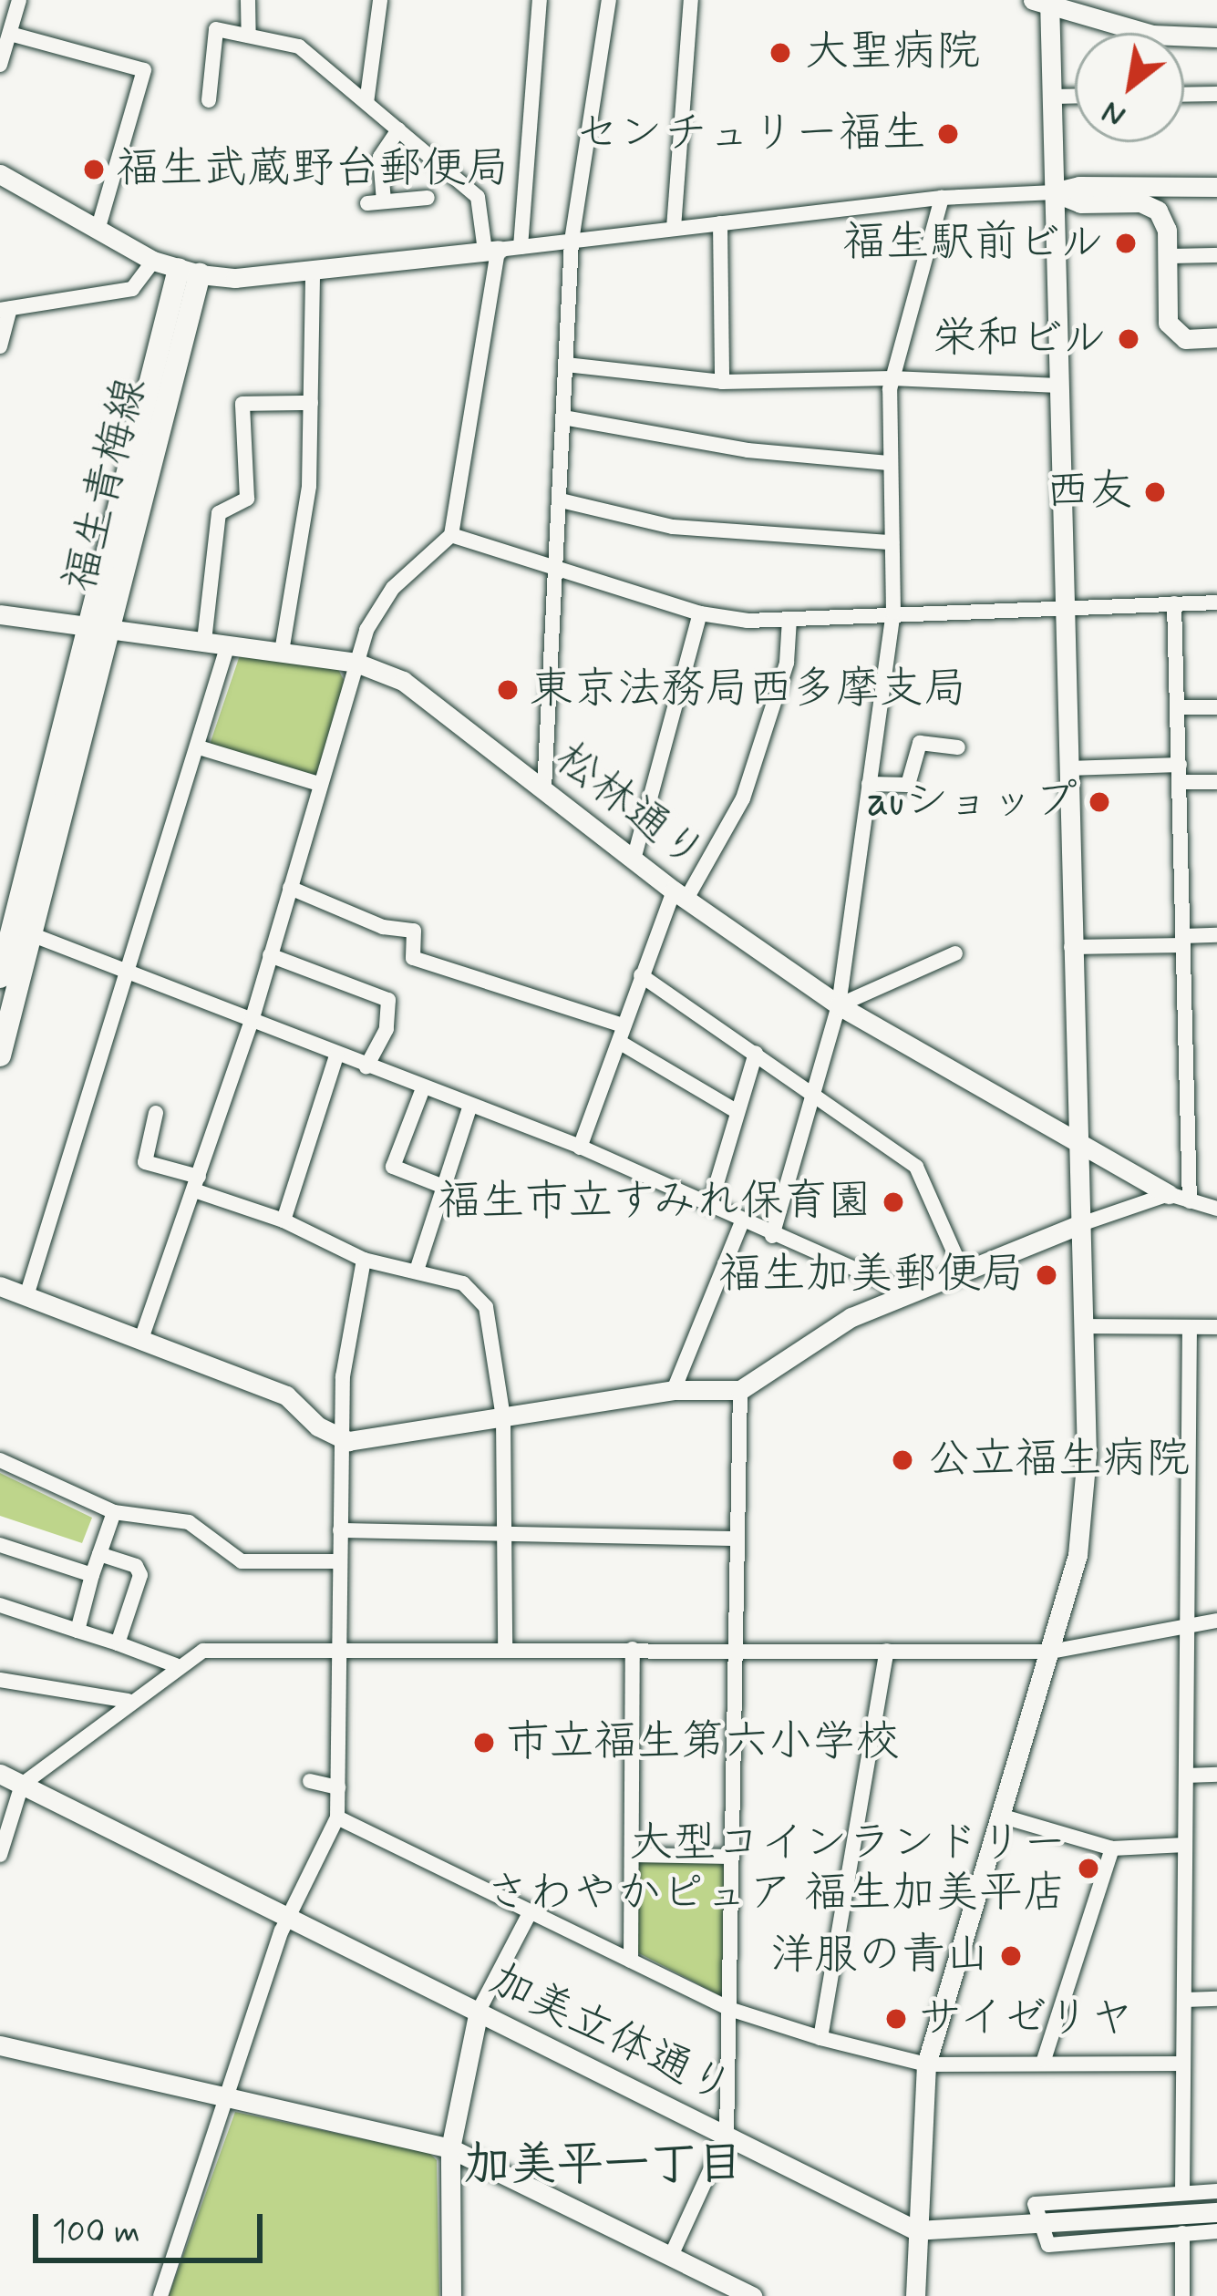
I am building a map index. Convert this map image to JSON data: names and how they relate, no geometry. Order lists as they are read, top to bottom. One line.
{"streets":{"main road":["福生青梅線"],"street":["松林通り","加美立体通り"]},"crossings":[["福生青梅線","松林通り"]],"districts":["加美平一丁目"],"places":["大聖病院","センチュリー福生","福生武蔵野台郵便局","福生駅前ビル","栄和ビル","西友","東京法務局西多摩支局","auショップ","福生市立すみれ保育園","福生加美郵便局","公立福生病院","市立福生第六小学校","大型コインランドリー さわやかピュア 福生加美平店","洋服の青山","サイゼリヤ"],"scale_bar":"100 m","north":"bottom left"}
